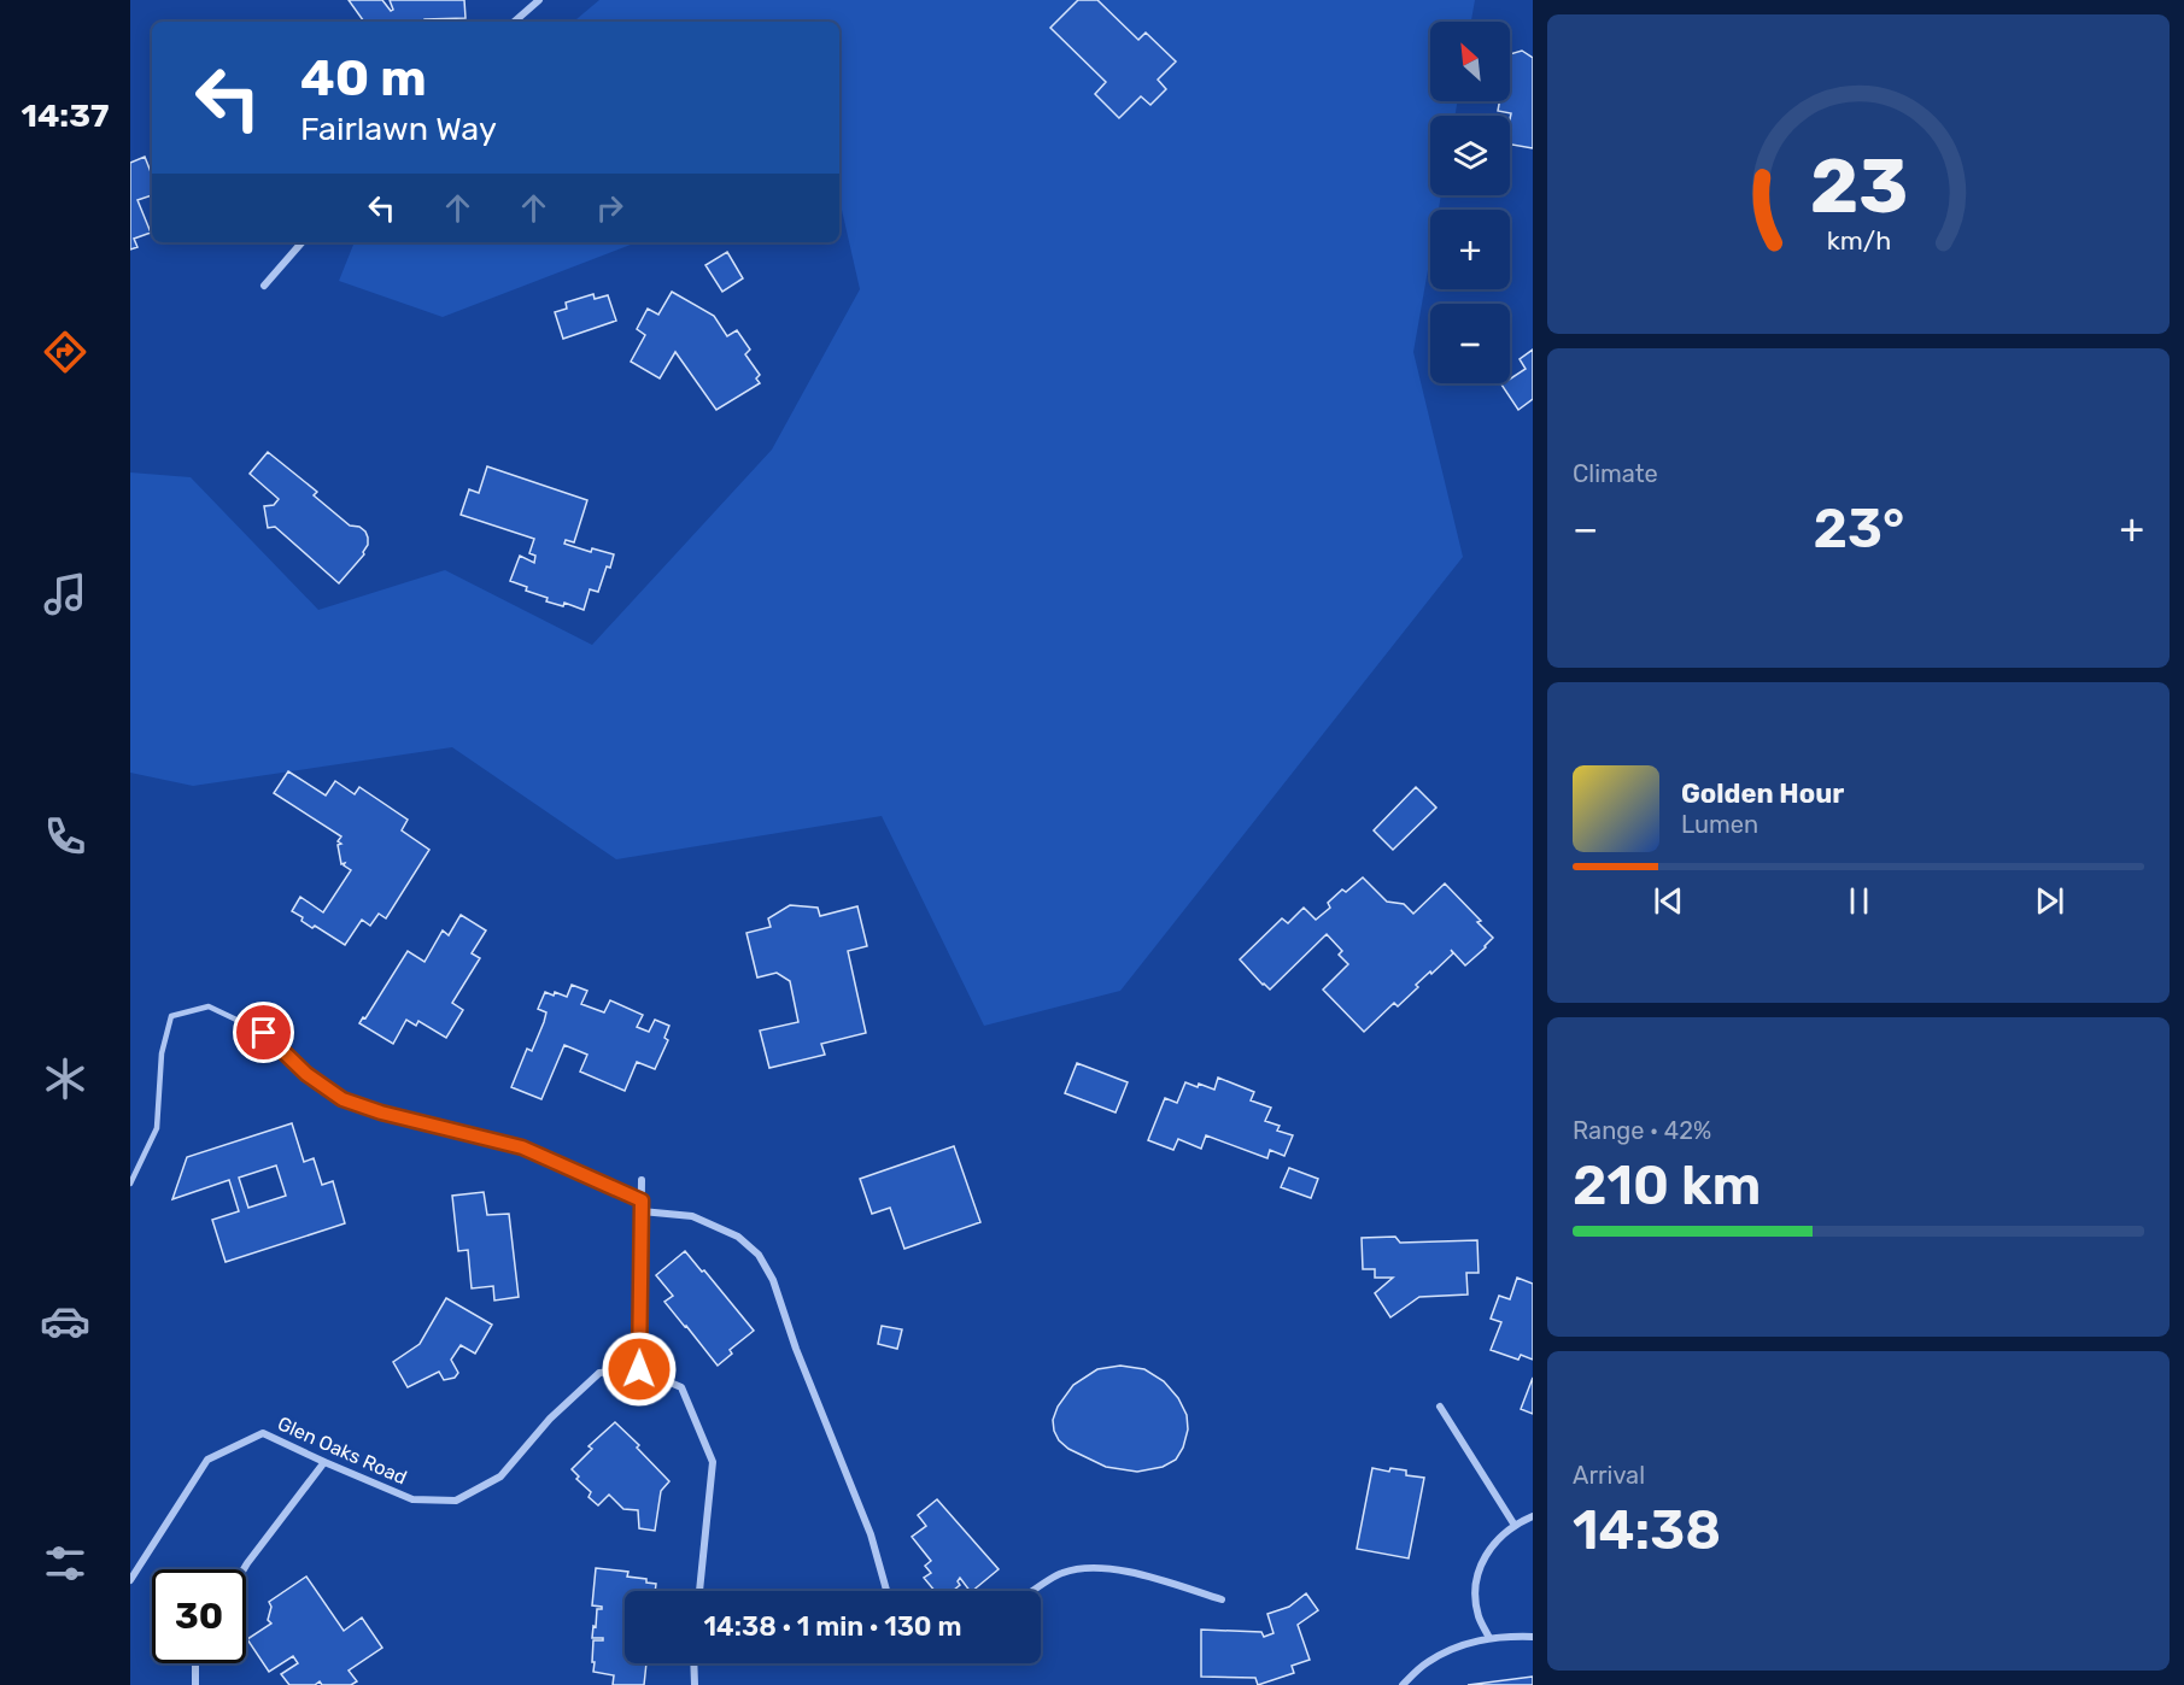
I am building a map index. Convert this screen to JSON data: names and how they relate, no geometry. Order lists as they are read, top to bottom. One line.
{"streets":{"street":["Glen Oaks Road"]},"north":"top left","page":{"tabs":"14:37","map_buttons":["+","−"],"turn":["40 m","Fairlawn Way"],"tile":["Climate",["Range · 42%","210 km"],["Arrival","14:38"]],"heat":["−","23°","+"],"song":["Golden Hour","Lumen"],"limit":"30","trip":"14:38 · 1 min · 130 m","gauge":["23","km/h"]}}
